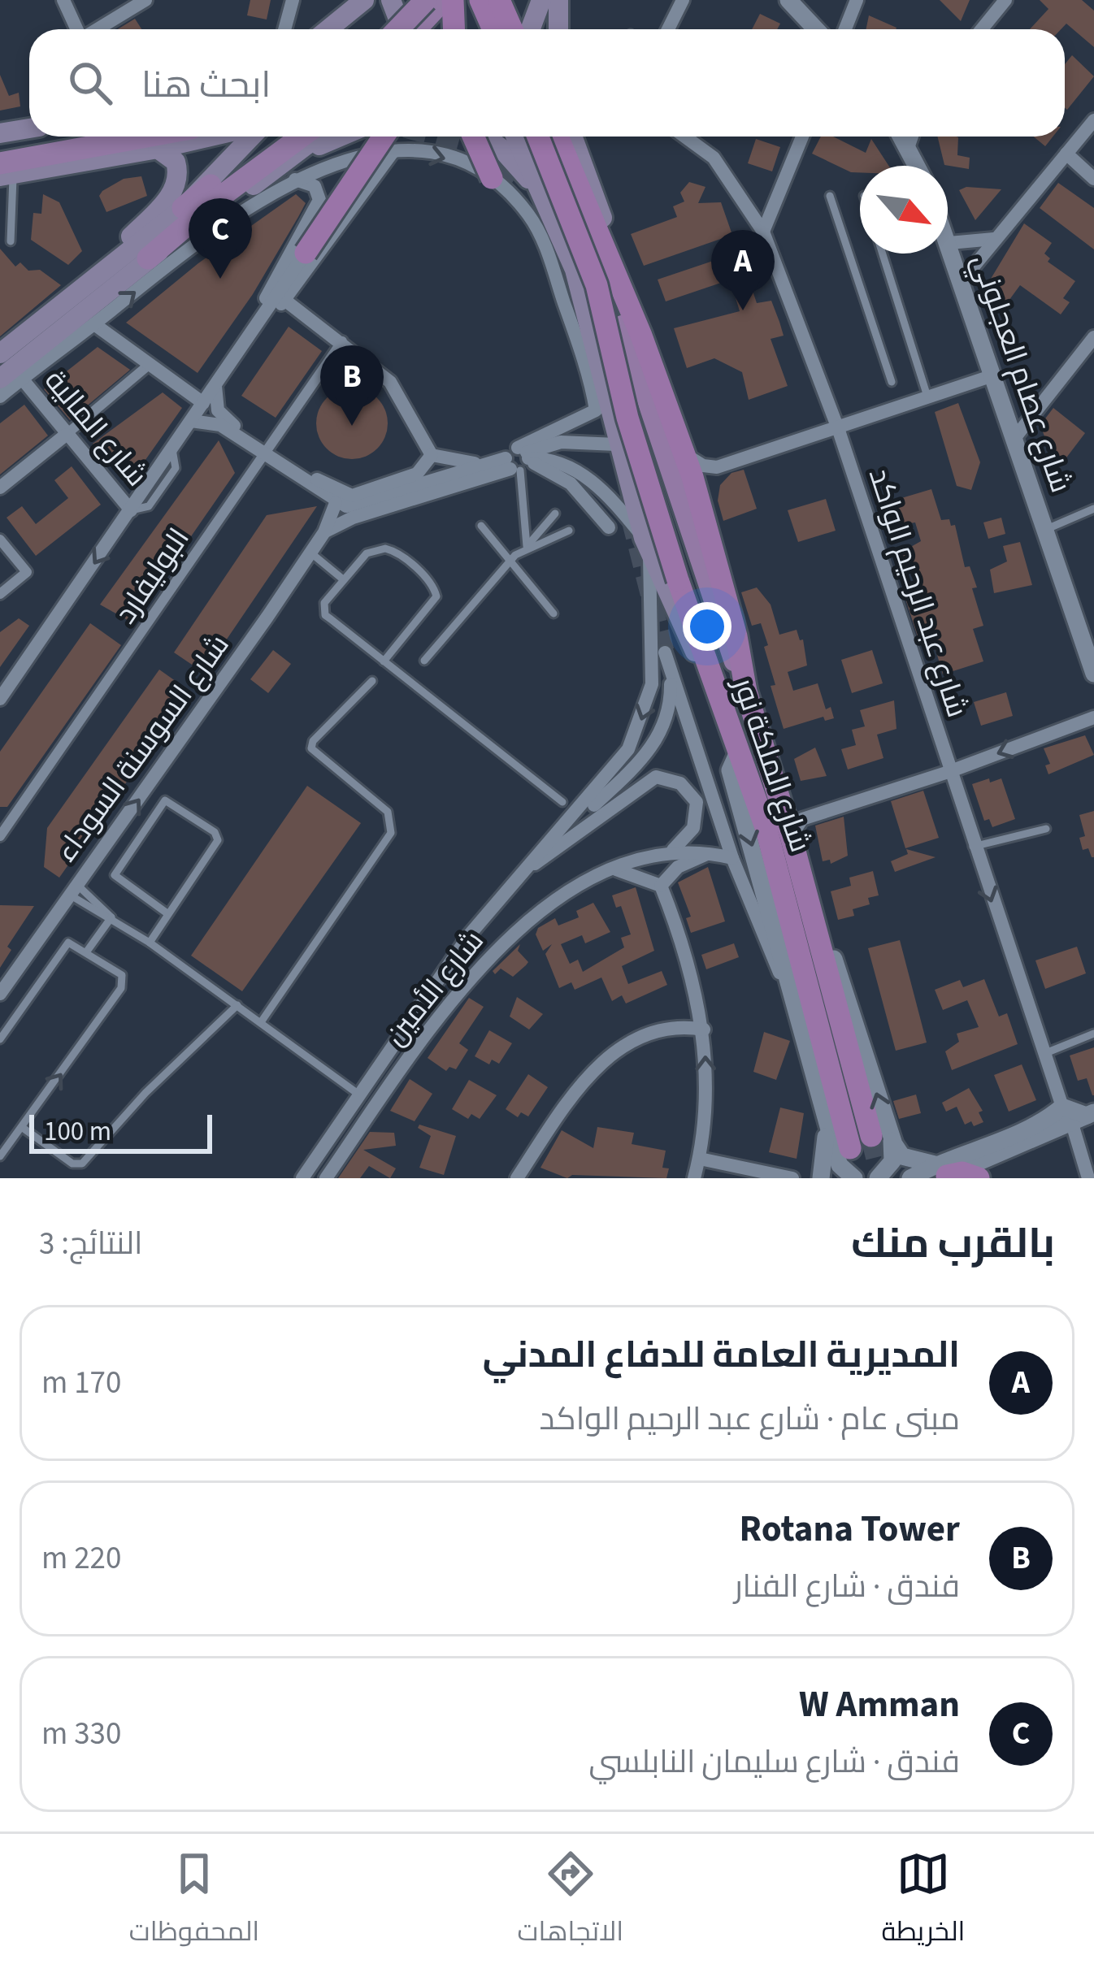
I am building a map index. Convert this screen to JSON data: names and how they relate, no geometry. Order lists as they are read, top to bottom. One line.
{"streets":{"highway":["شارع الملكة نور"],"street":["شارع عصام العجلوني","شارع المالية","البوليفارد","شارع عبد الرحيم الواكد","شارع السوسنة السوداء","شارع الأمين"]},"one_way":["شارع السوسنة السوداء"],"scale_bar":"100 m","north":"bottom right","page":{"search":"ابحث هنا","pins":["C","A","B"],"scale":"100 m","heading":["بالقرب منك","النتائج: 3"],"list":[{"mark":"A","name":"المديرية العامة للدفاع المدني","note":"مبنى عام · شارع عبد الرحيم الواكد","value":"170 m"},{"mark":"B","name":"Rotana Tower","note":"فندق · شارع الفنار","value":"220 m"},{"mark":"C","name":"W Amman","note":"فندق · شارع سليمان النابلسي","value":"330 m"}],"nav":["الخريطة","الاتجاهات","المحفوظات"]}}
